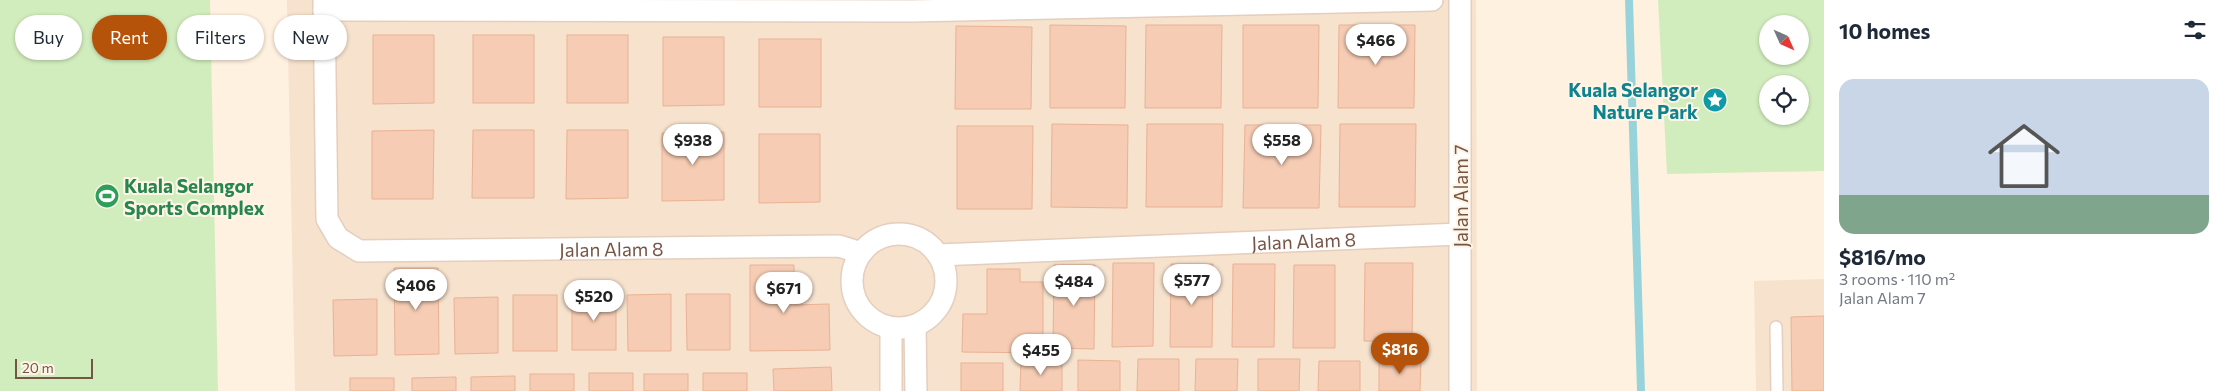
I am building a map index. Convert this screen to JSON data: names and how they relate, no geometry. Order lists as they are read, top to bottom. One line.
{"streets":{"street":["Jalan Alam 7","Jalan Alam 8"]},"crossings":[["Jalan Alam 7","Jalan Alam 8"]],"places":{"place":["Kuala Selangor Nature Park"],"sports":["Kuala Selangor Sports Complex"]},"scale_bar":"20 m","north":"bottom right","page":{"heading":"10 homes","chip":["Buy","Rent","Filters","New"],"price":["$466","$938","$558","$577","$484","$406","$671","$520","$816","$455"],"list":[{"name":"$816/mo","note":"3 rooms · 110 m² · Jalan Alam 7"}],"scale":"20 m"}}
